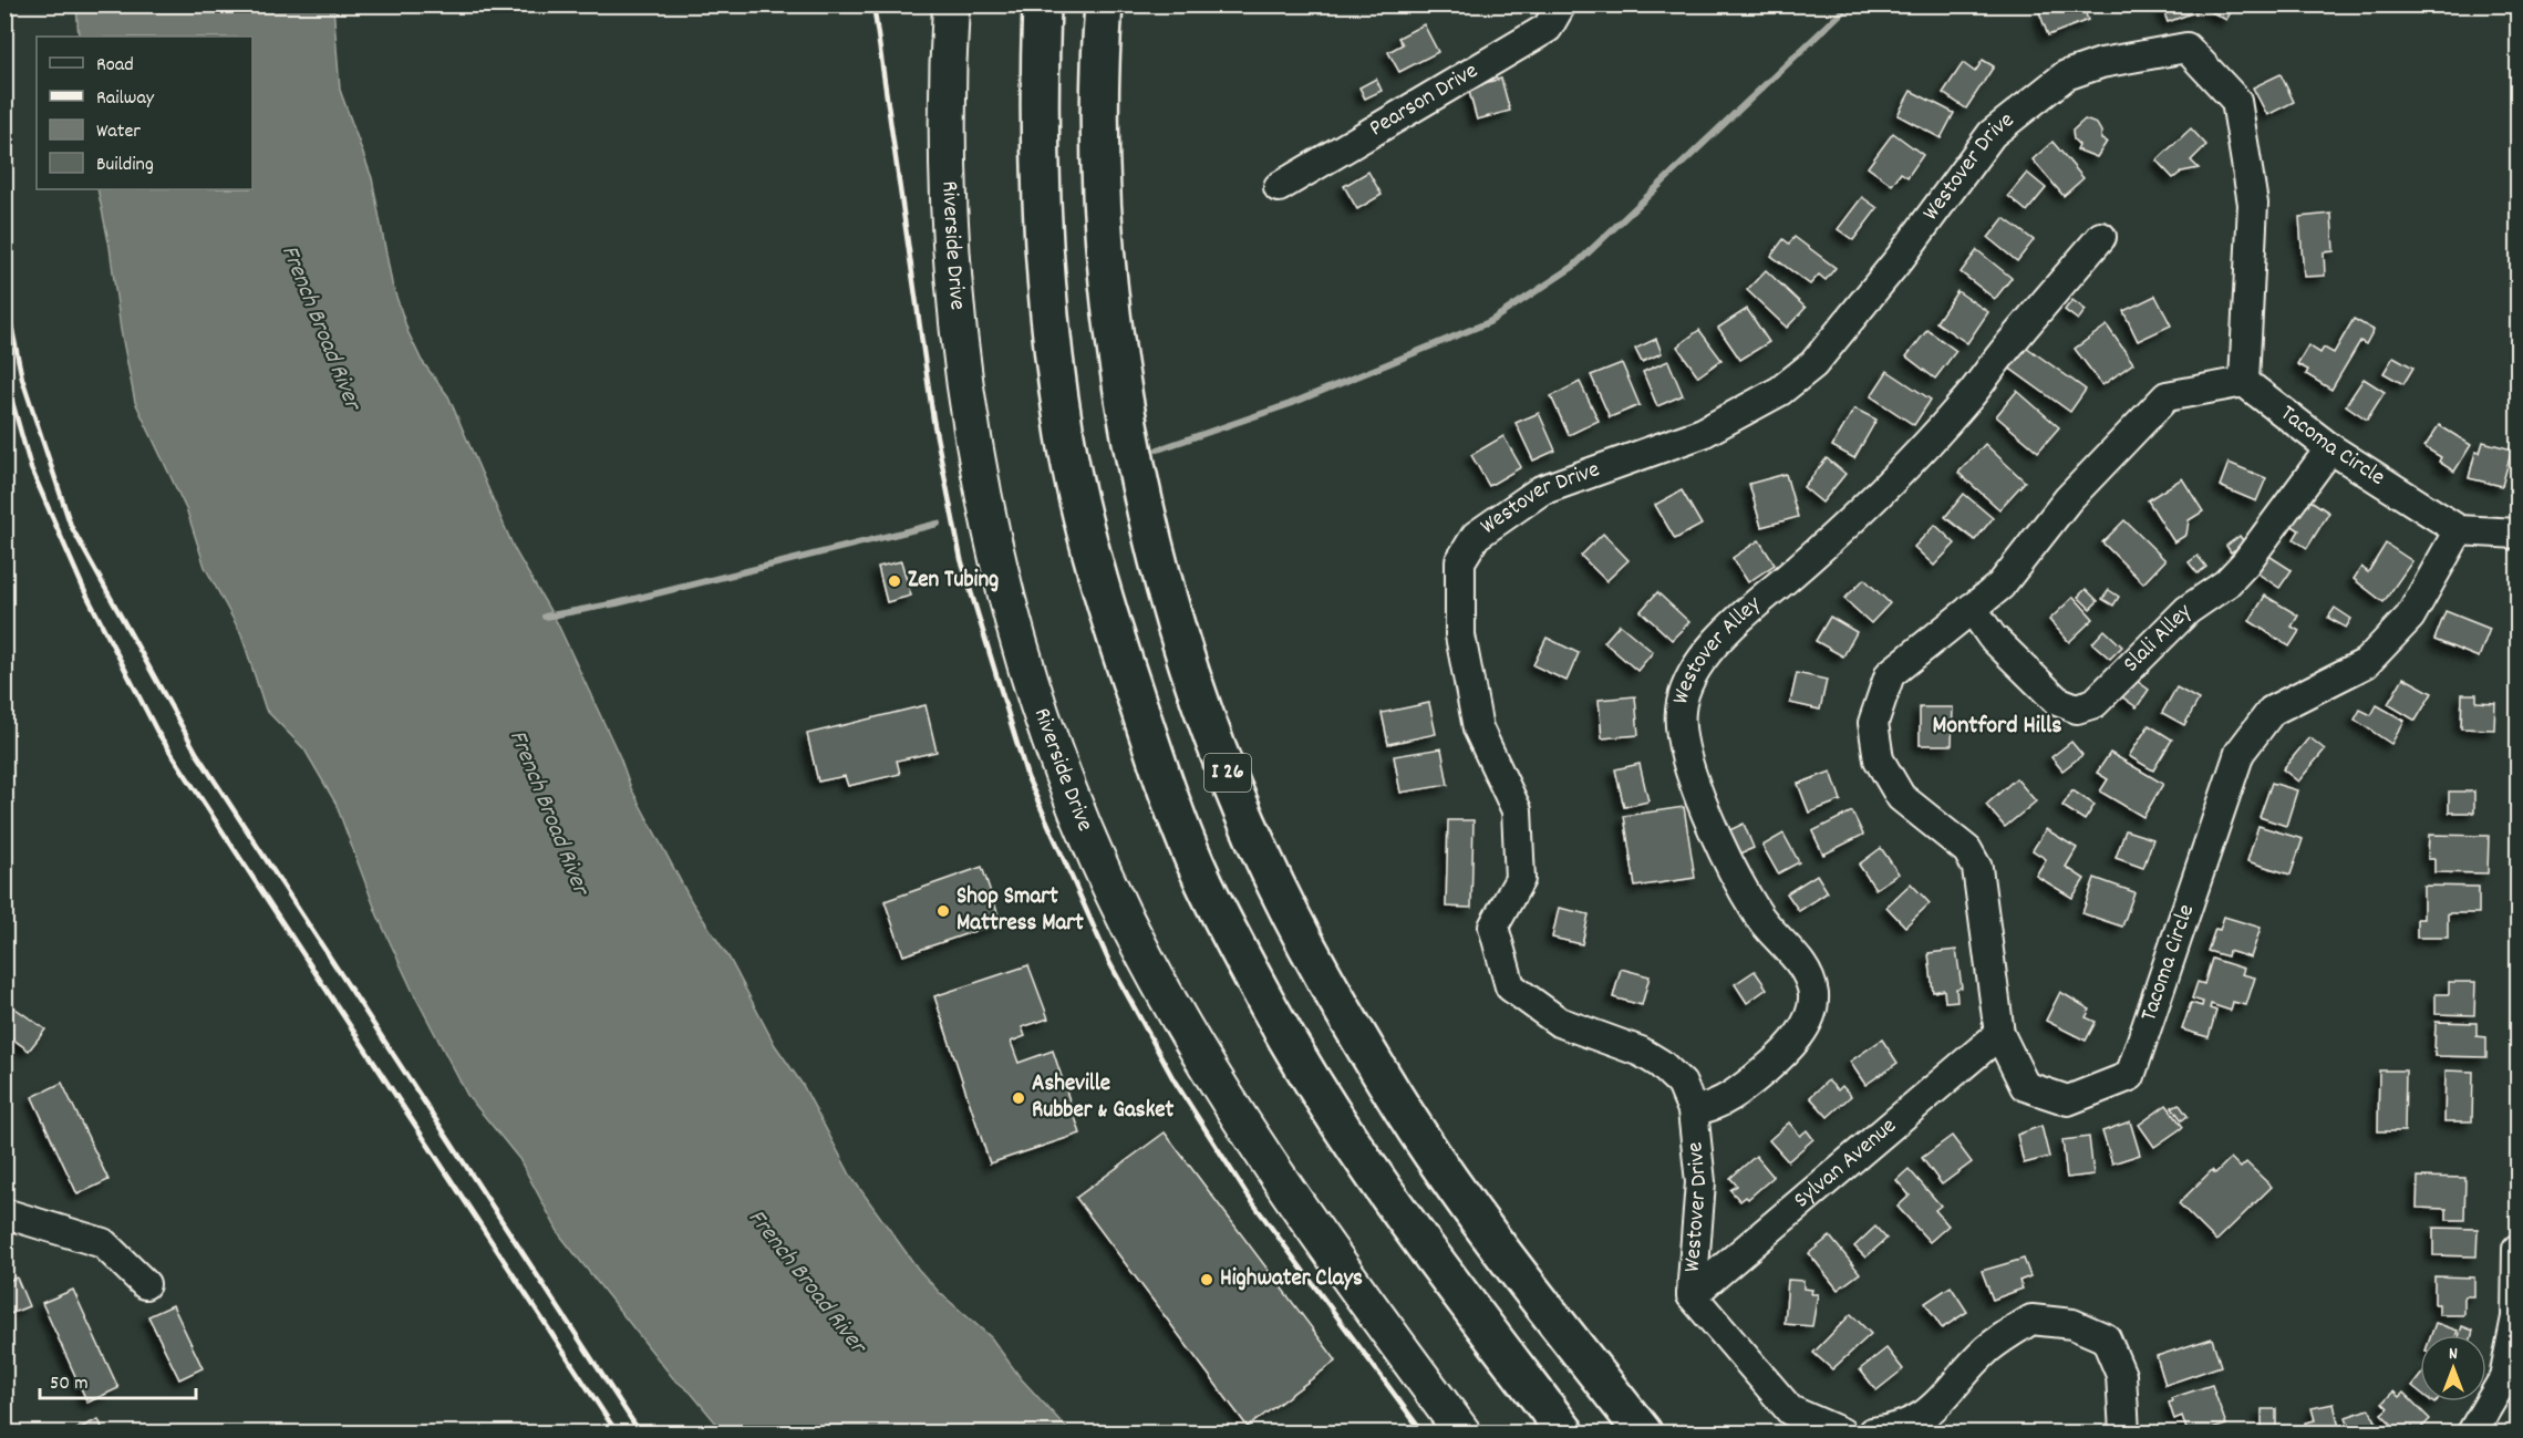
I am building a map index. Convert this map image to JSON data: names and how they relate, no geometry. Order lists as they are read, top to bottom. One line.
{"streets":{"highway":["I 26"],"main road":["Riverside Drive"],"street":["Pearson Drive","Westover Drive","Tacoma Circle","Slali Alley","Westover Alley","Sylvan Avenue"]},"crossings":[["Westover Drive","Tacoma Circle"],["Westover Drive","Westover Alley"],["Westover Drive","Sylvan Avenue"],["Tacoma Circle","Slali Alley"],["Tacoma Circle","Sylvan Avenue"]],"districts":["Montford Hills"],"water":["French Broad River"],"places":["Zen Tubing","Shop Smart Mattress Mart","Asheville Rubber & Gasket","Highwater Clays"],"legend":["Road","Railway","Water","Building"],"scale_bar":"50 m","north":"top"}
